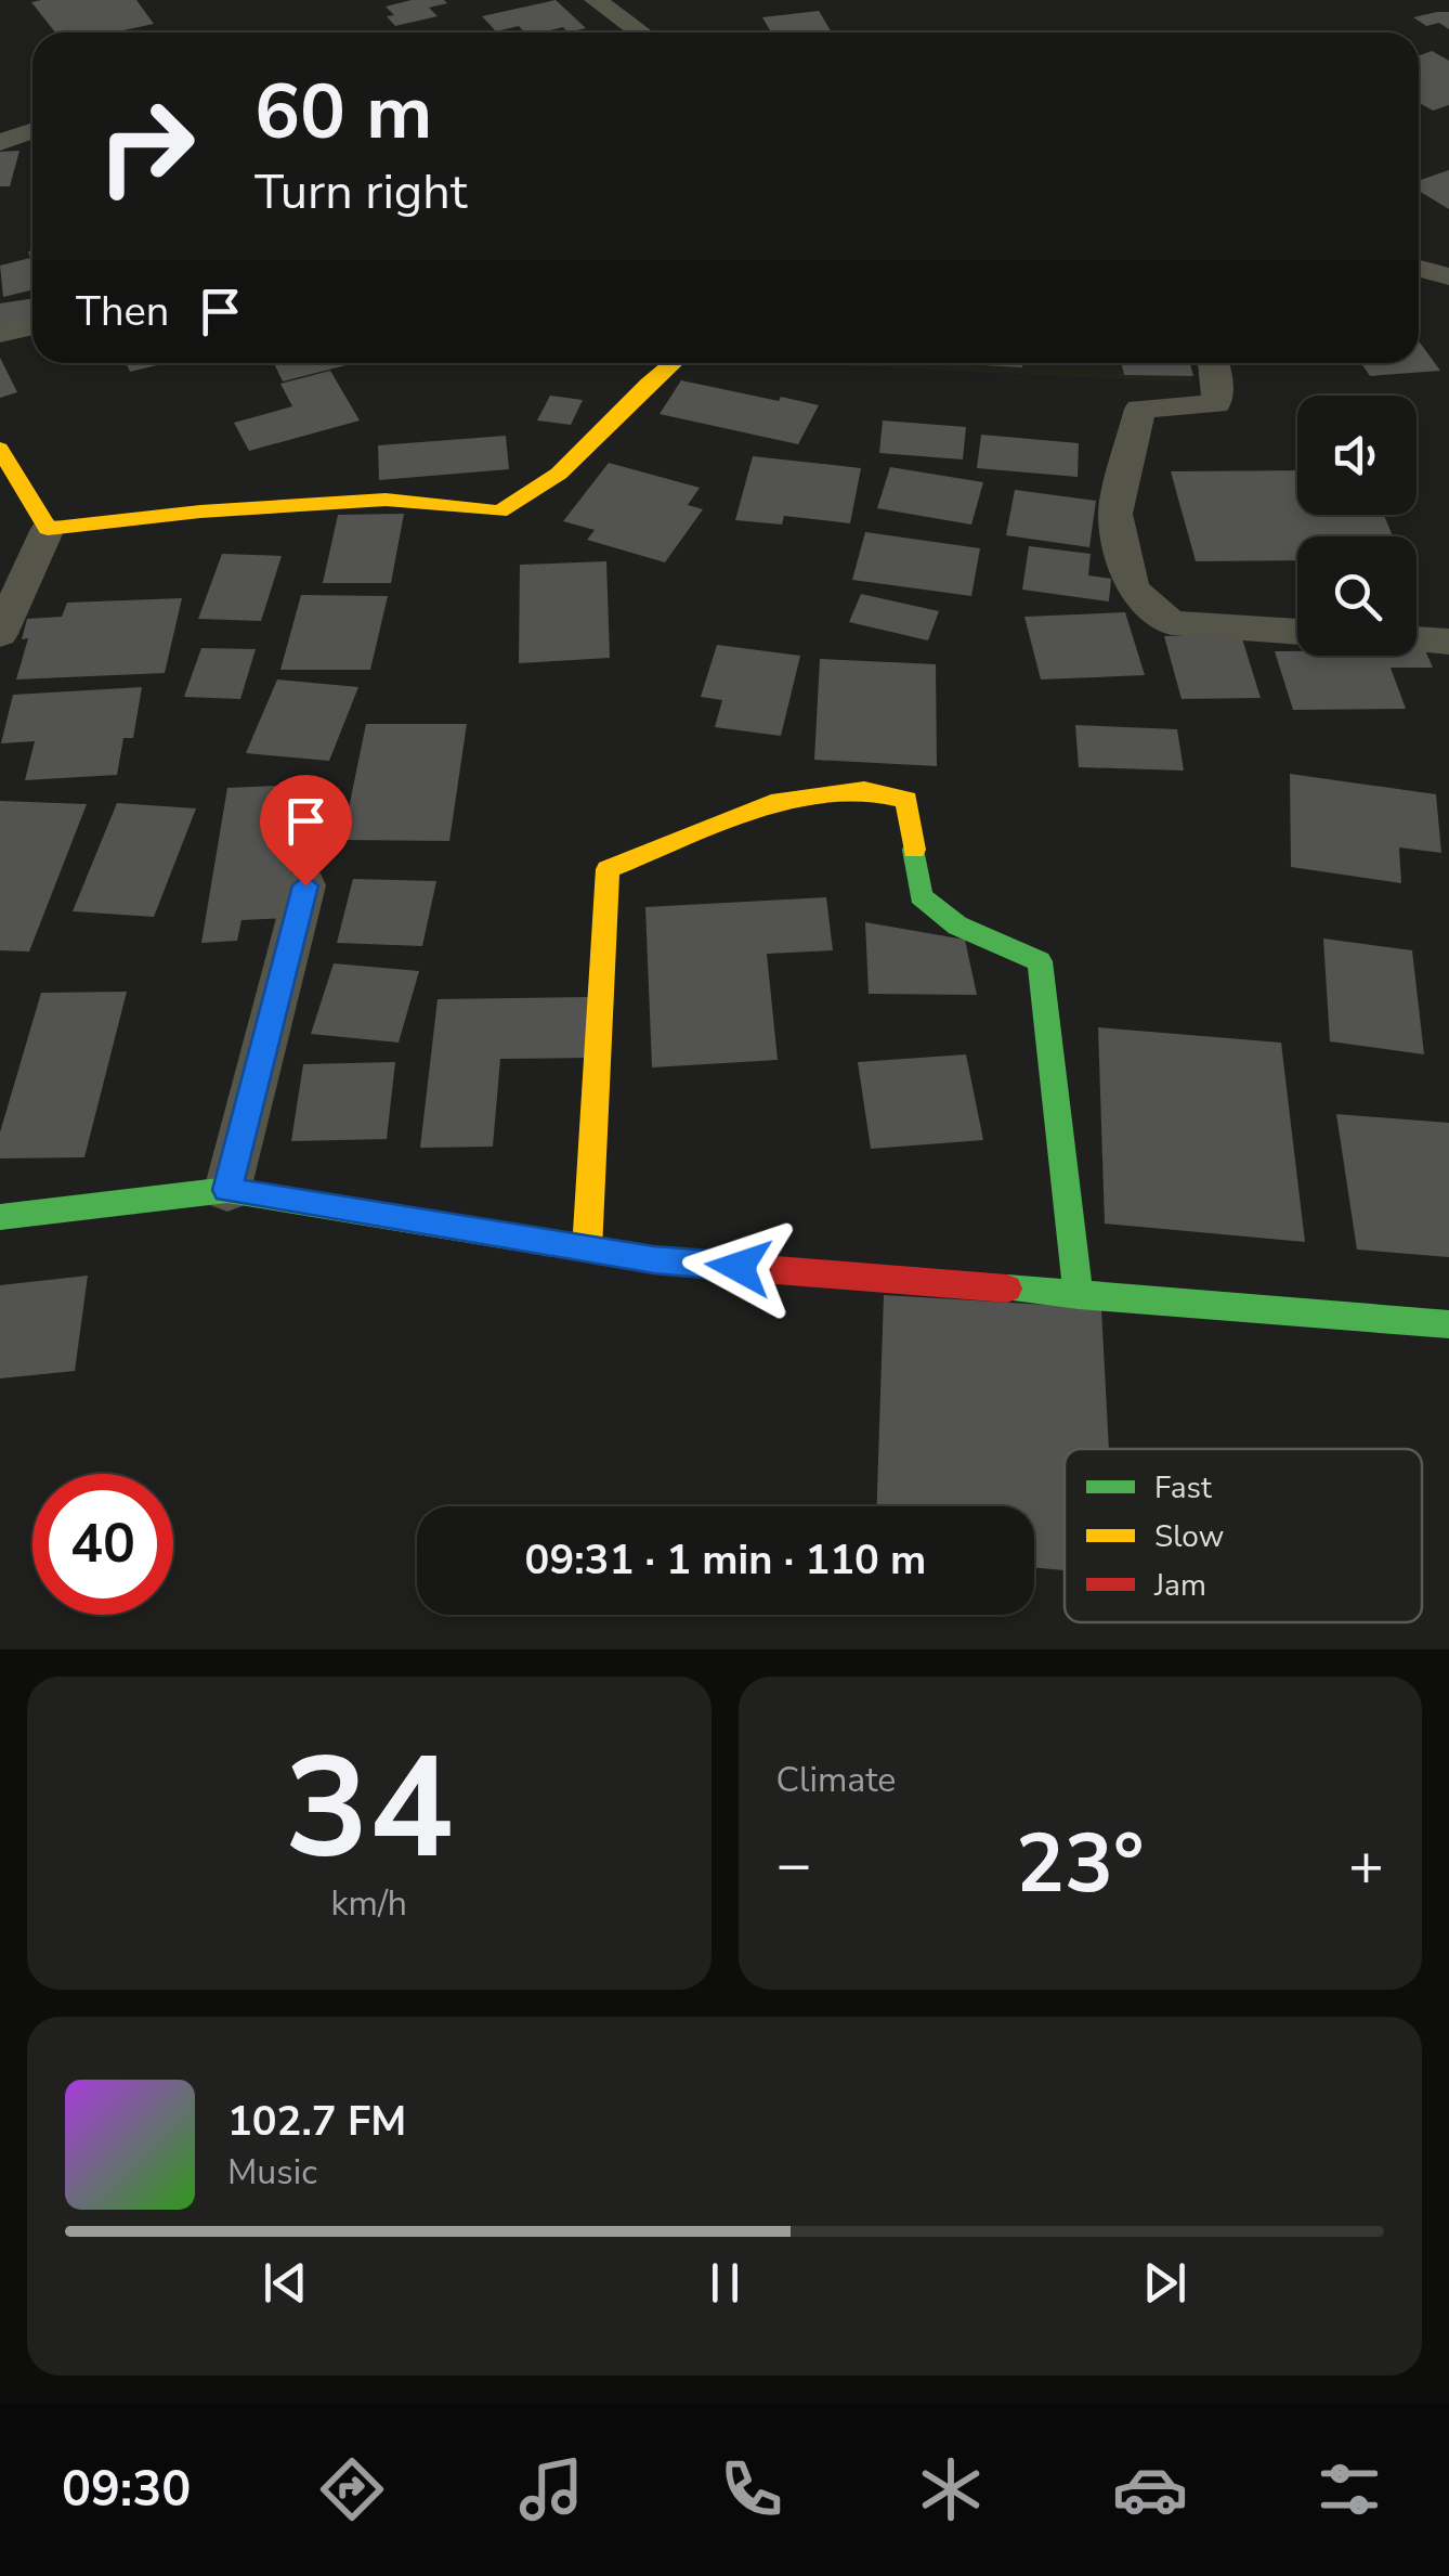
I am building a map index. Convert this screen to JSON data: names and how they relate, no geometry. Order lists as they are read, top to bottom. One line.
{"legend":["Fast","Slow","Jam"],"page":{"turn":["60 m","Turn right"],"then":"Then","limit":"40","trip":"09:31 · 1 min · 110 m","tile":[["34","km/h"],"Climate"],"heat":["−","23°","+"],"song":["102.7 FM","Music"],"tabs":"09:30"}}
